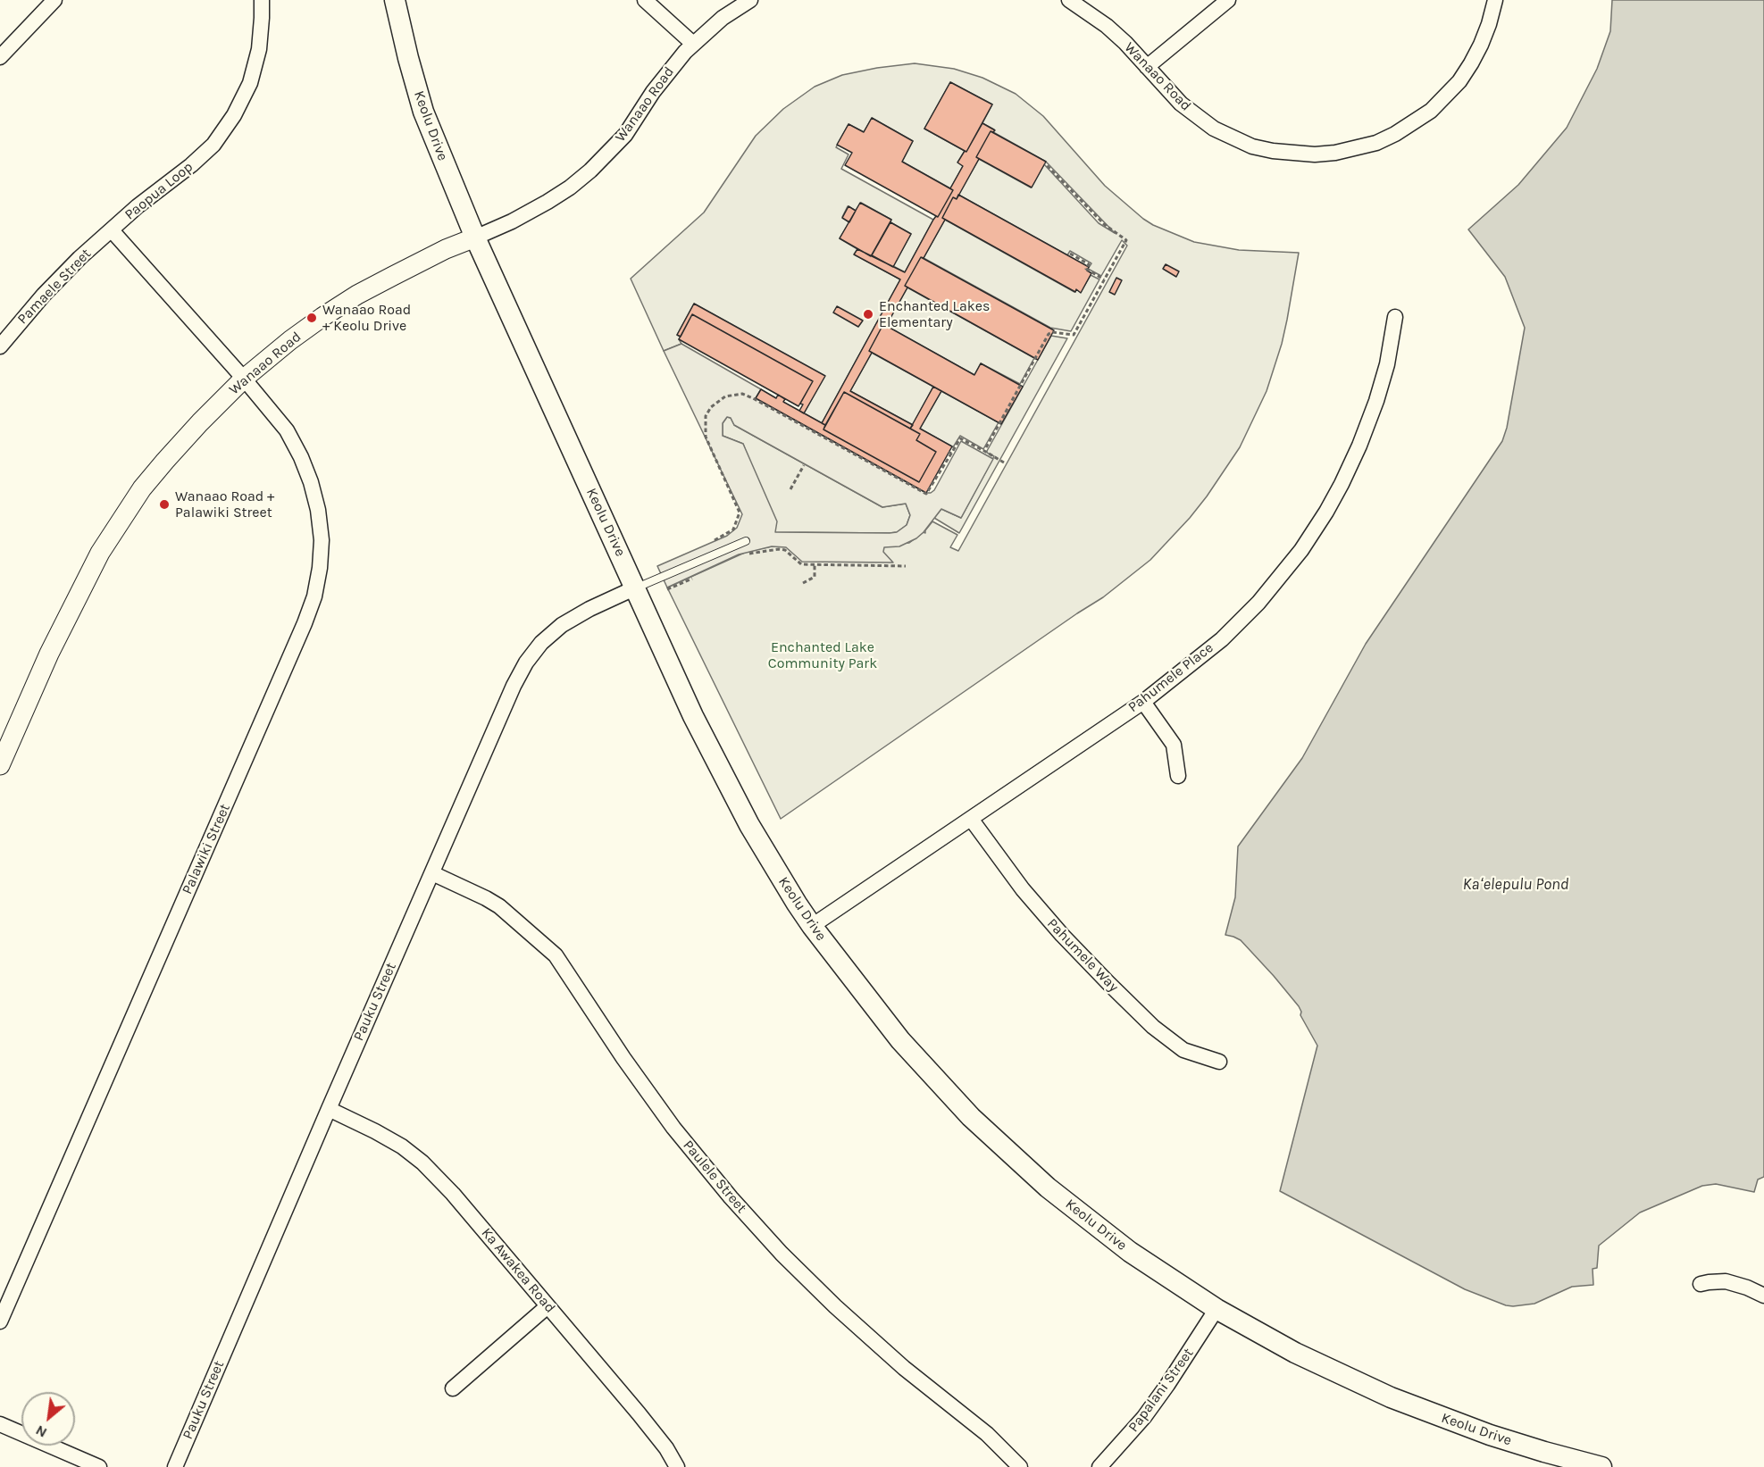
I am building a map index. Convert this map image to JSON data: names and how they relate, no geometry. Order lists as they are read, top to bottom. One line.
{"streets":{"main road":["Keolu Drive"],"street":["Wanaao Road","Paopua Loop","Pamaele Street","Pahumele Place","Palawiki Street","Pahumele Way","Pauku Street","Paulele Street","Ka Awakea Road","Papalani Street"]},"crossings":[["Wanaao Road","Keolu Drive"],["Wanaao Road","Paopua Loop"],["Wanaao Road","Palawiki Street"],["Keolu Drive","Pahumele Place"],["Keolu Drive","Pauku Street"],["Keolu Drive","Papalani Street"],["Paopua Loop","Pamaele Street"],["Paopua Loop","Palawiki Street"],["Pahumele Place","Pahumele Way"],["Pauku Street","Paulele Street"],["Pauku Street","Ka Awakea Road"]],"water":["Kaʻelepulu Pond"],"parks":["Enchanted Lake Community Park"],"places":["Enchanted Lakes Elementary","Wanaao Road + Keolu Drive","Wanaao Road + Palawiki Street"],"north":"bottom left"}
